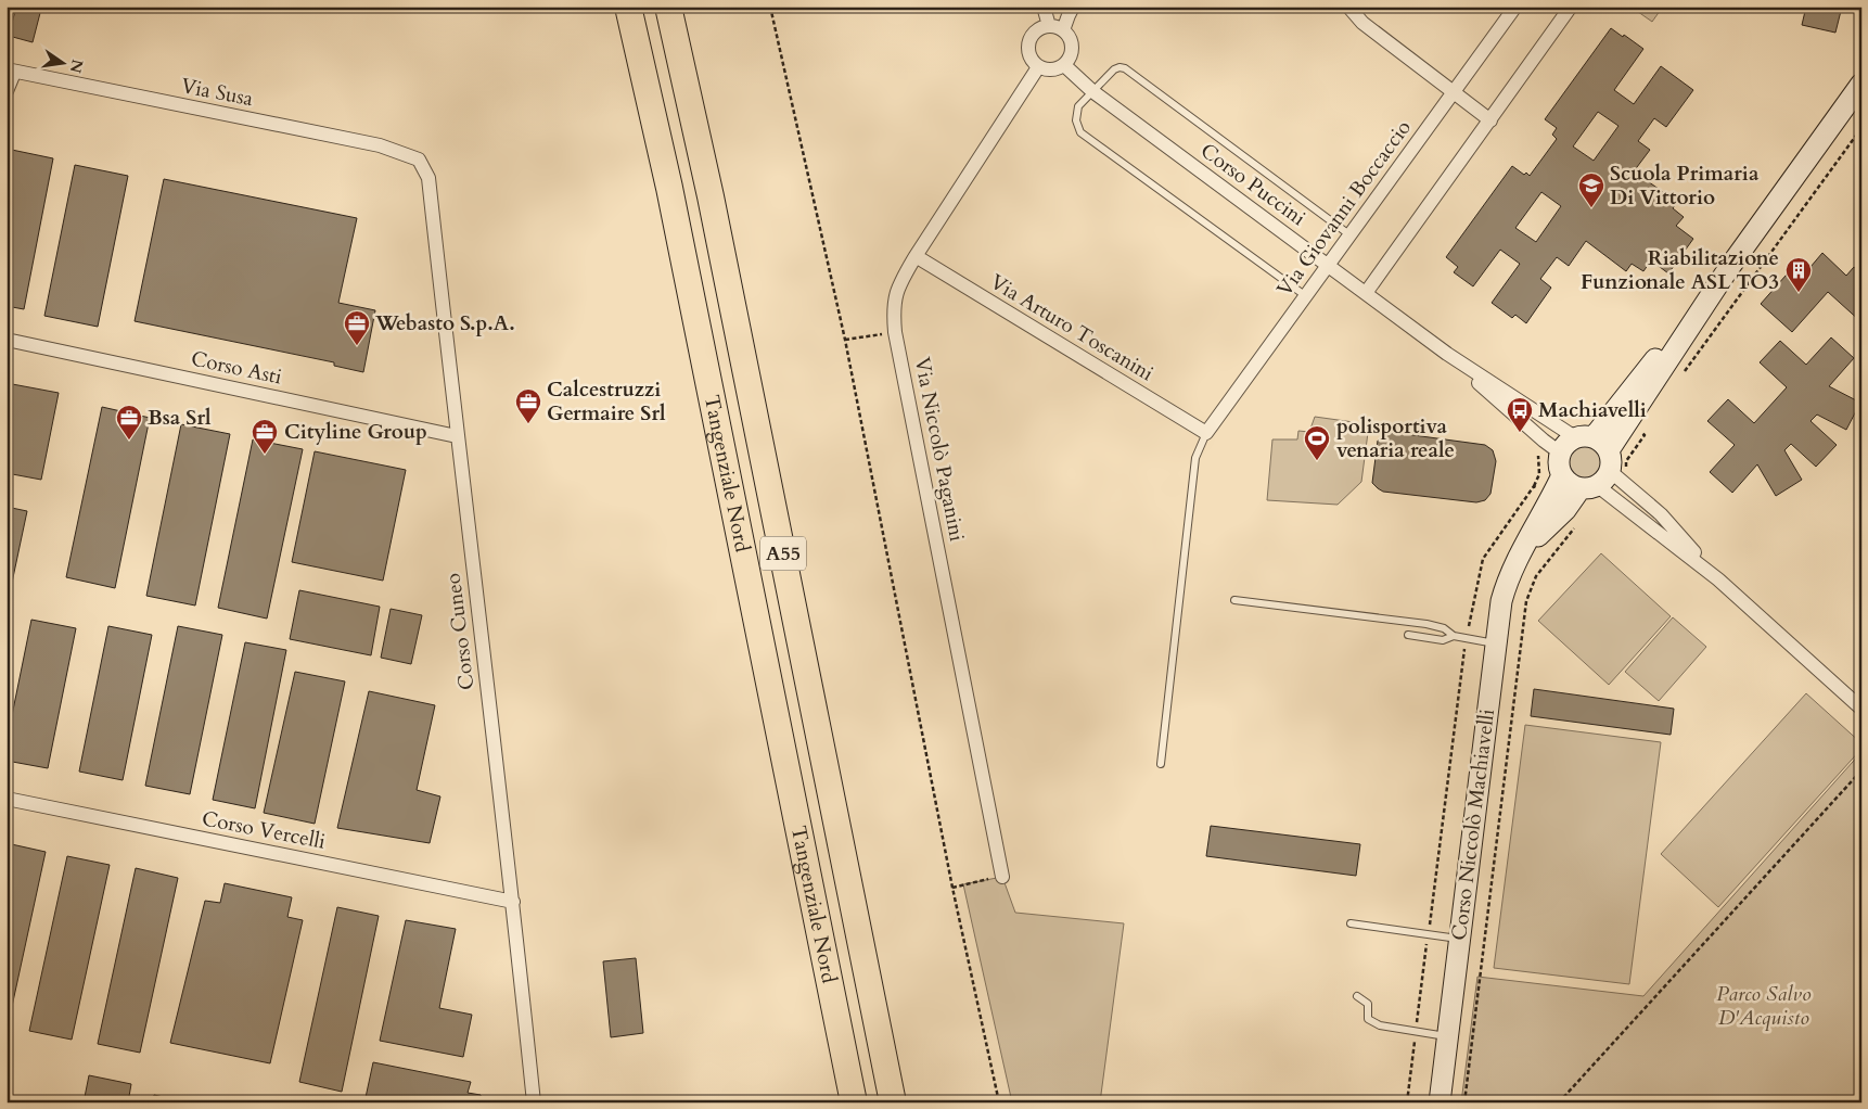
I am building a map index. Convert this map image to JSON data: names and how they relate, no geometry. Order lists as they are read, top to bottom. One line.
{"streets":{"highway":["Tangenziale Nord","A55"],"street":["Via Susa","Corso Puccini","Via Giovanni Boccaccio","Via Arturo Toscanini","Corso Asti","Via Niccolò Paganini","Corso Cuneo","Corso Niccolò Machiavelli","Corso Vercelli"]},"crossings":[["Via Susa","Corso Cuneo"],["Corso Puccini","Via Giovanni Boccaccio"],["Corso Puccini","Via Niccolò Paganini"],["Via Giovanni Boccaccio","Via Arturo Toscanini"],["Via Arturo Toscanini","Via Niccolò Paganini"],["Corso Asti","Corso Cuneo"],["Corso Cuneo","Corso Vercelli"]],"parks":["Parco Salvo D'Acquisto"],"places":{"school or university":["Scuola Primaria Di Vittorio"],"building":["Riabilitazione Funzionale ASL TO3"],"office":["Webasto S.p.A.","Calcestruzzi Germaire Srl","Bsa Srl","Cityline Group"],"bus stop":["Machiavelli"],"sports":["polisportiva venaria reale"]},"north":"right"}
